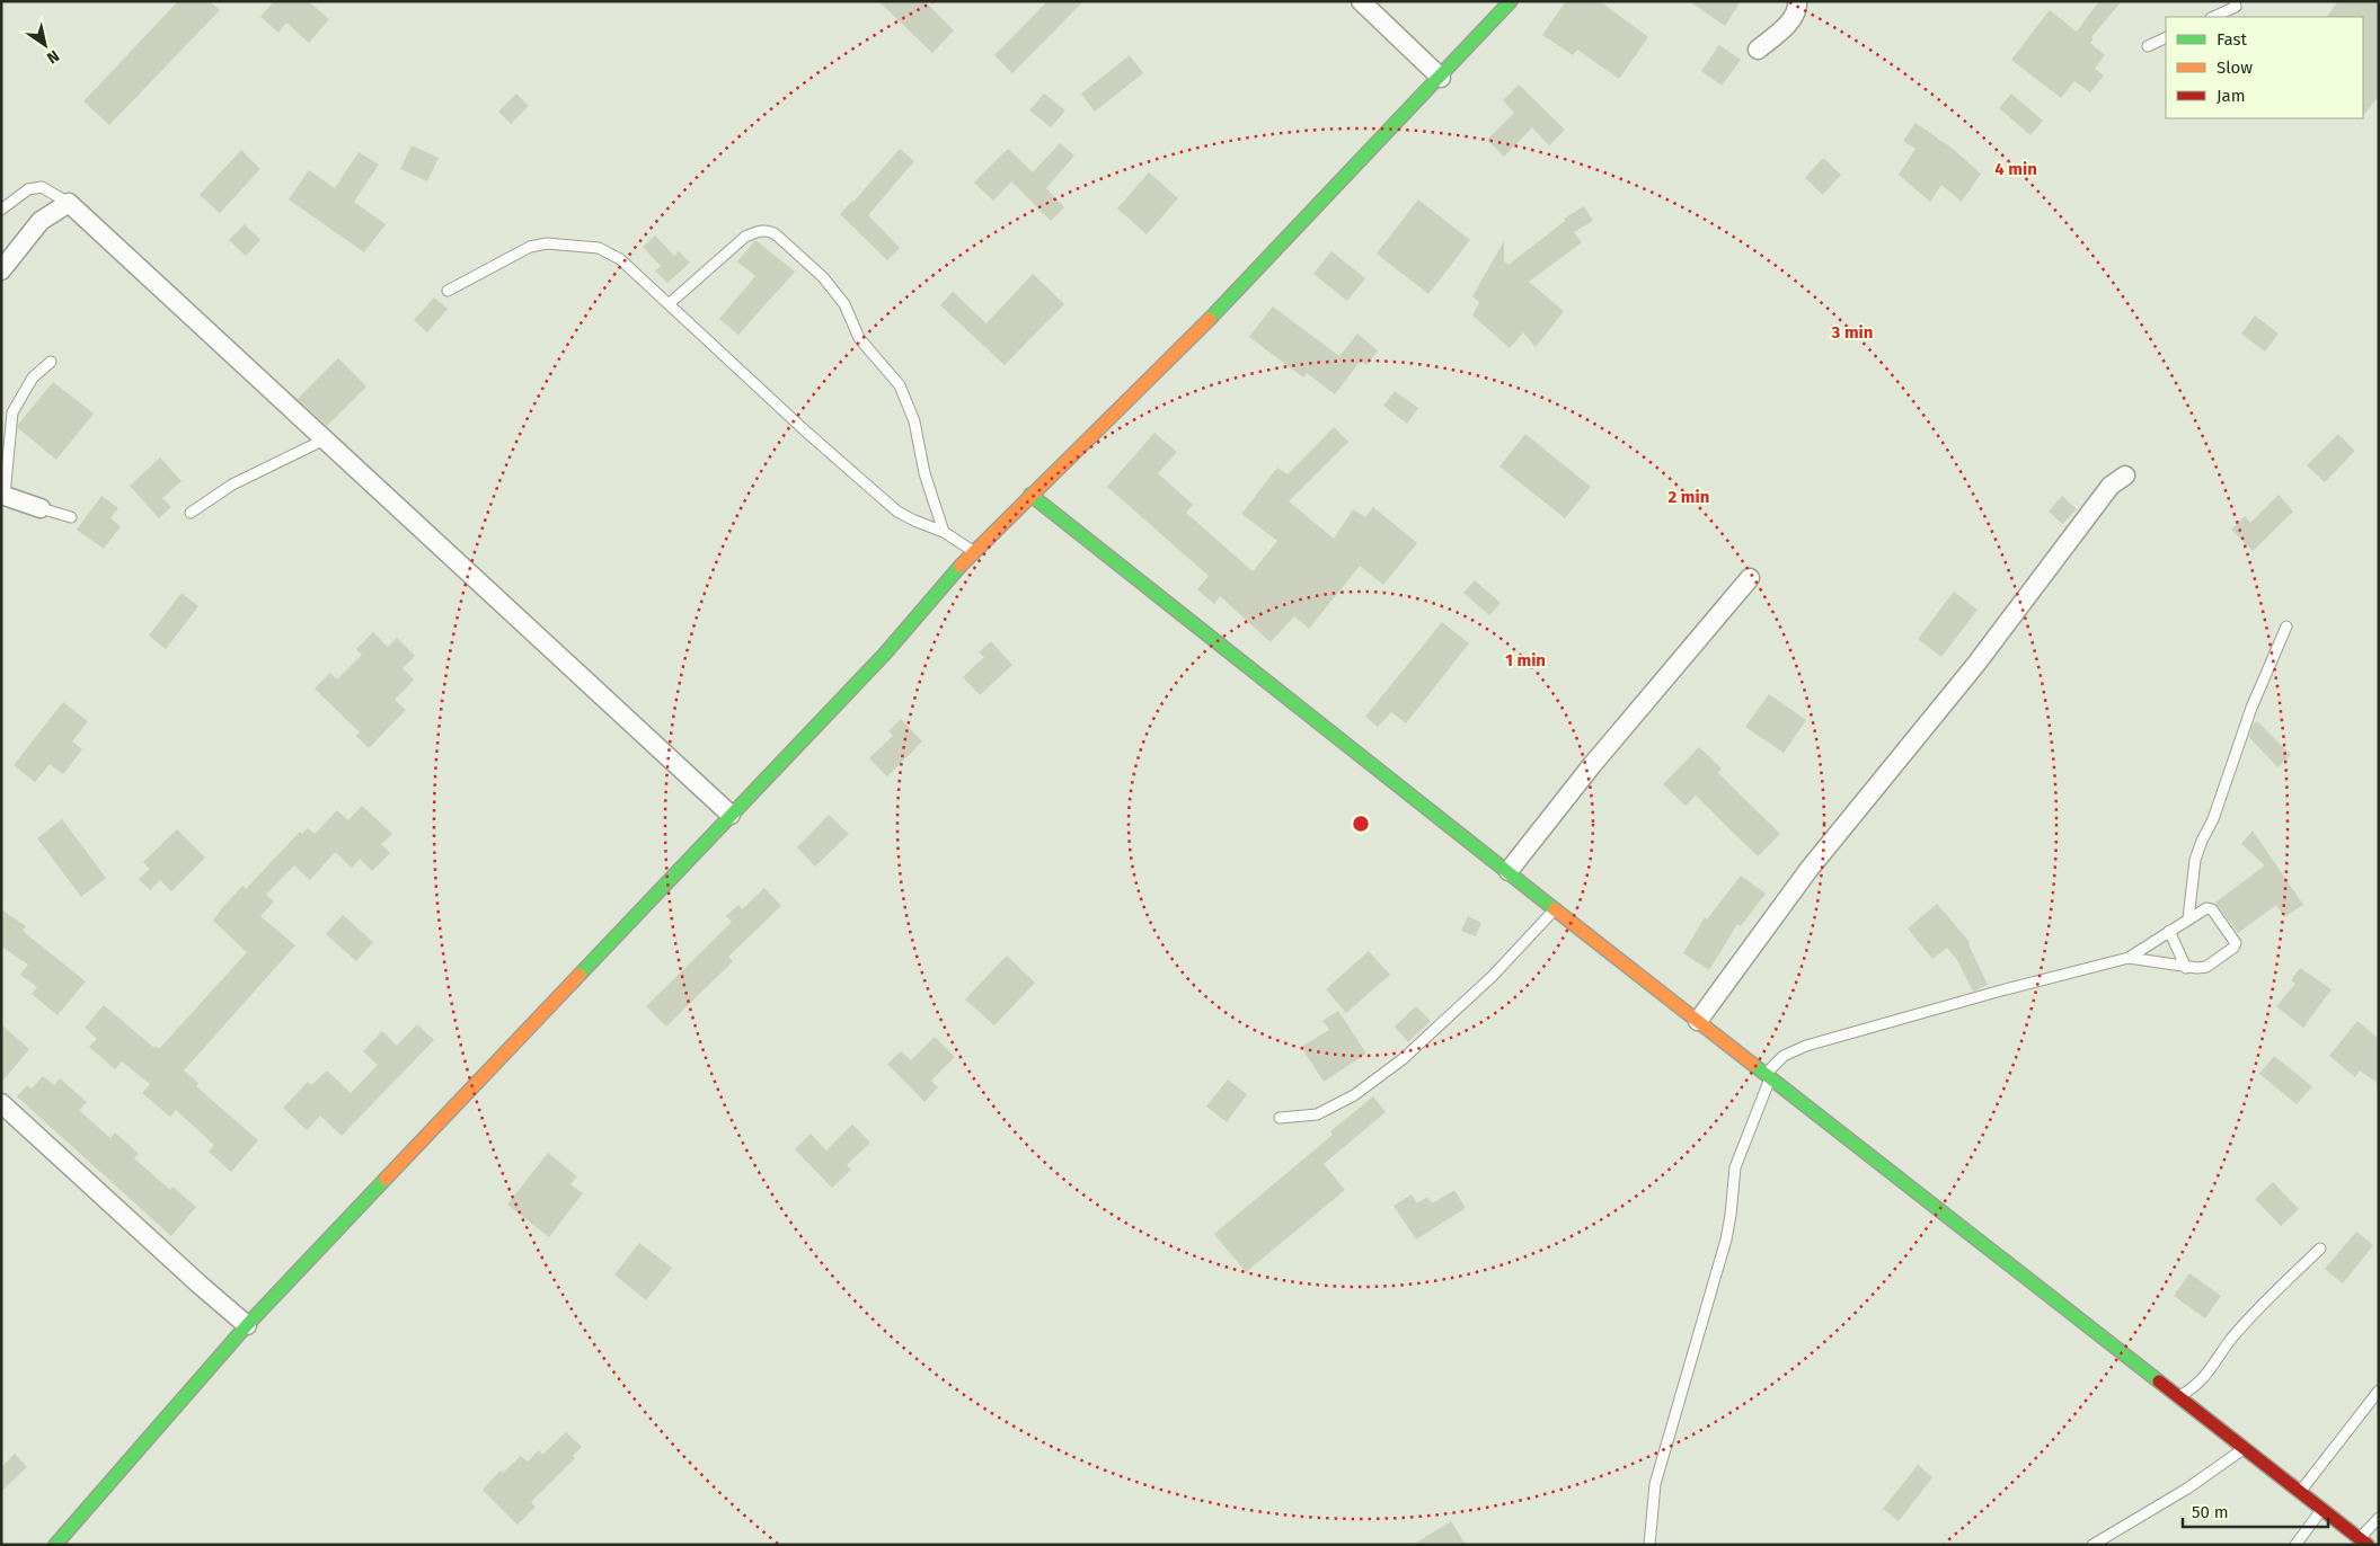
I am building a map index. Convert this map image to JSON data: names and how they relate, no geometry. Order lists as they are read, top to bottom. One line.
{"legend":["Fast","Slow","Jam"],"scale_bar":"50 m","north":"bottom right","rings":["4 min","3 min","2 min","1 min"]}
